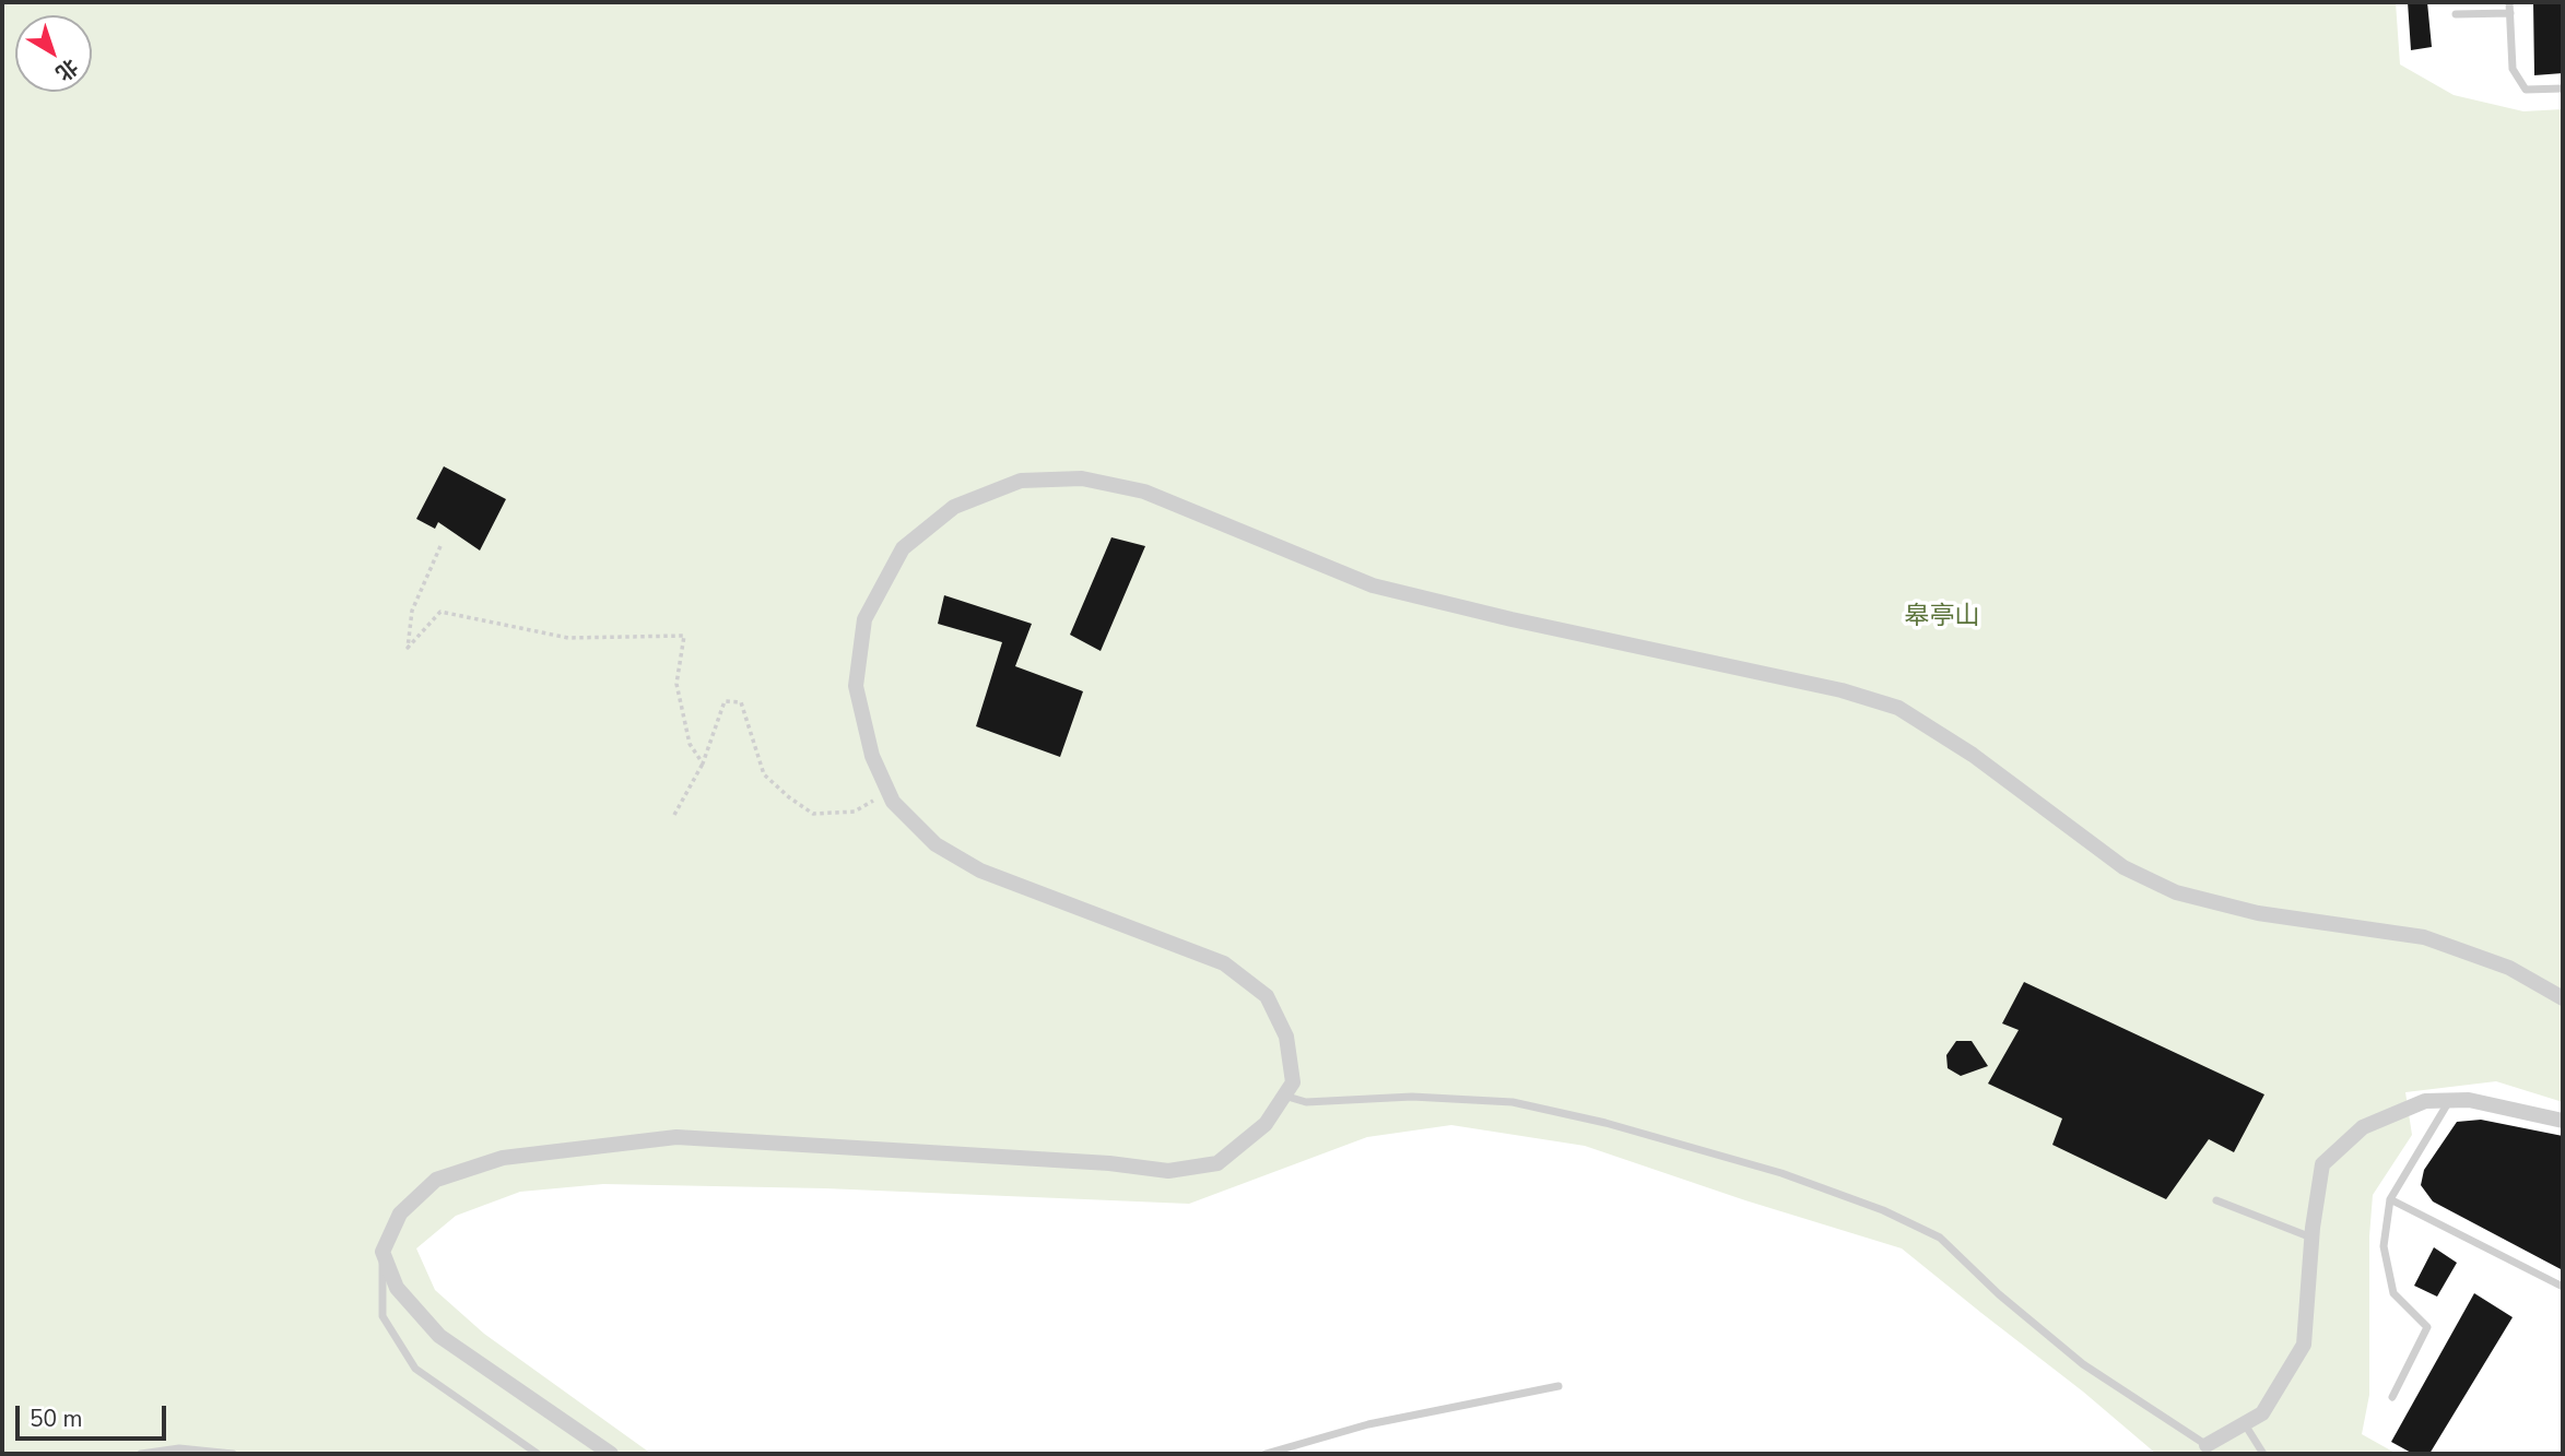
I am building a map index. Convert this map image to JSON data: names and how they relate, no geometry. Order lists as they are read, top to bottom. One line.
{"parks":["皋亭山"],"scale_bar":"50 m","north":"bottom right"}
